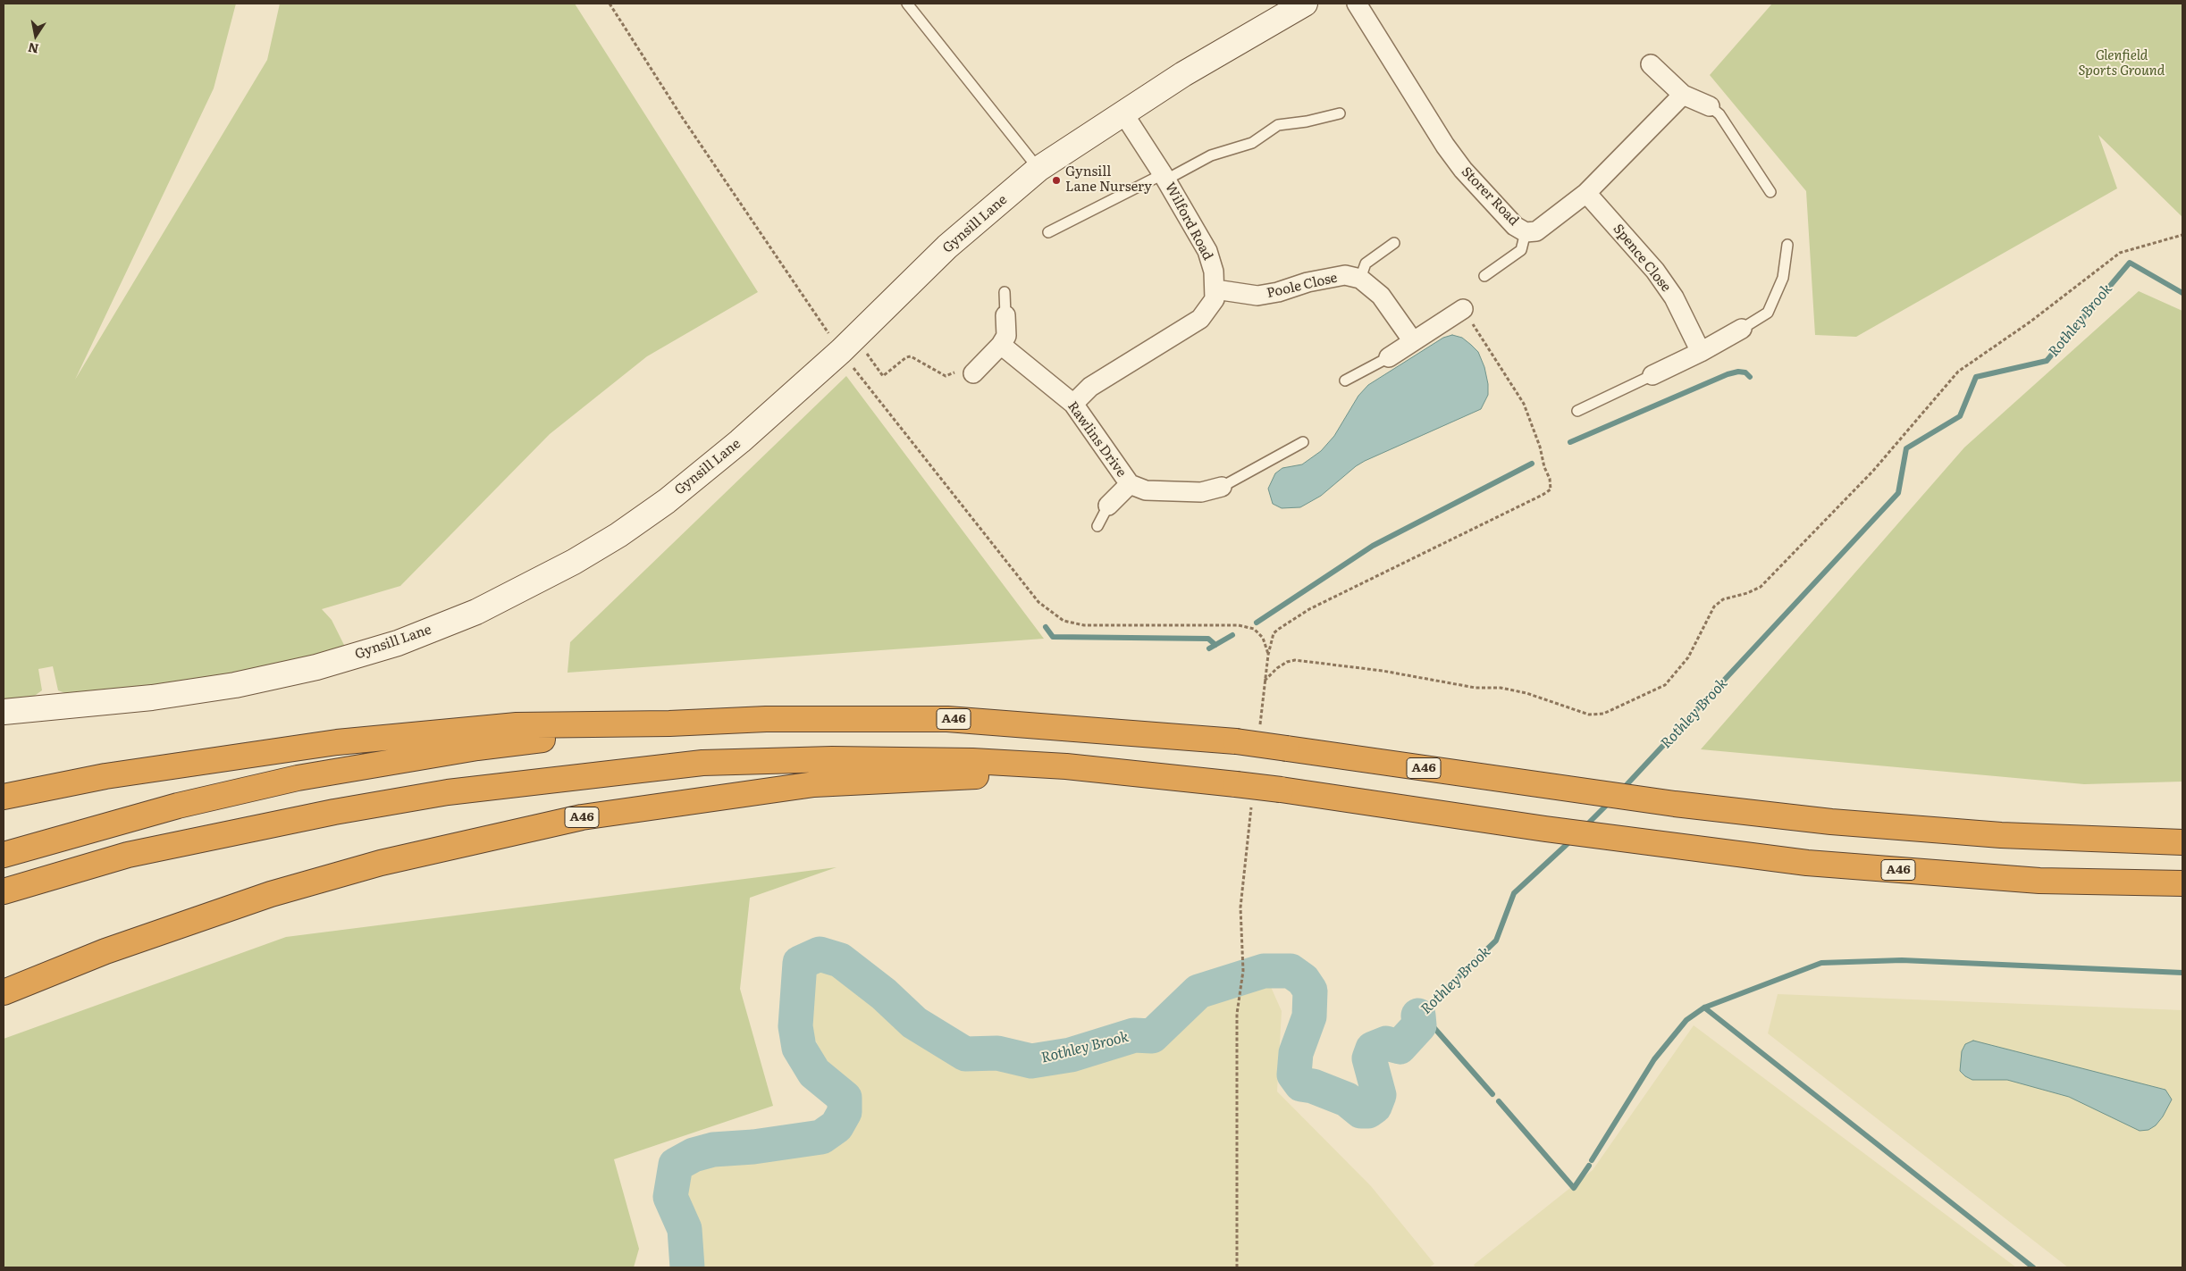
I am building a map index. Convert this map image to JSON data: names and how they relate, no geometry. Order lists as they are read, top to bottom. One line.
{"streets":{"highway":["A46"],"street":["Storer Road","Wilford Road","Gynsill Lane","Spence Close","Poole Close","Rawlins Drive"]},"crossings":[["Storer Road","Spence Close"],["Wilford Road","Gynsill Lane"],["Wilford Road","Poole Close"]],"water":["Rothley Brook"],"parks":["Glenfield Sports Ground"],"places":["Gynsill Lane Nursery"],"north":"bottom"}
